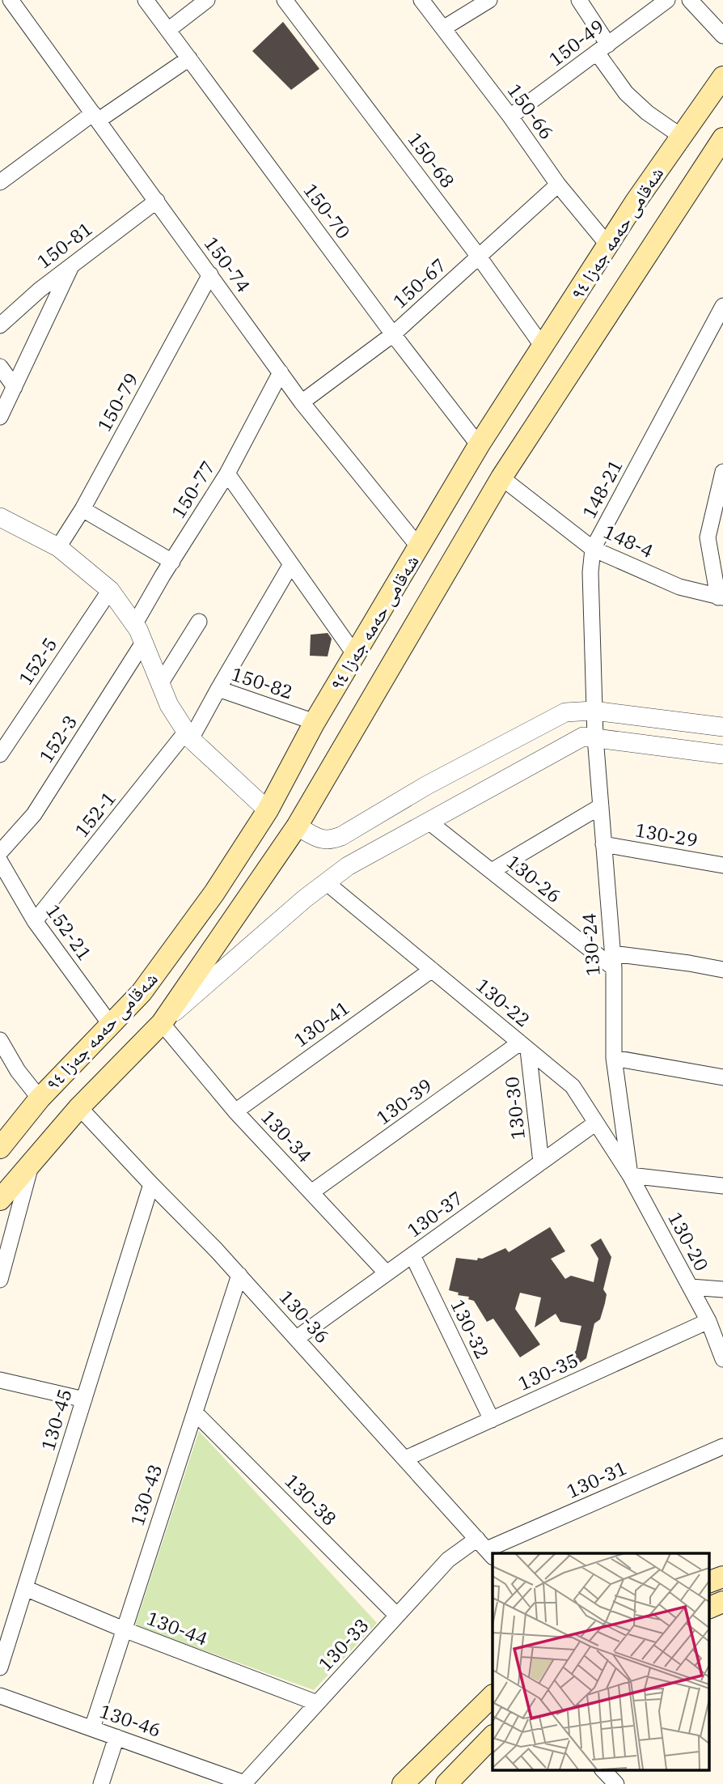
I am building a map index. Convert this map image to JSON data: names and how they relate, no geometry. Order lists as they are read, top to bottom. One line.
{"streets":{"main road":["شەقامی حەمە جەزا ٩٤"],"street":["150-49","150-66","150-68","150-70","150-81","150-74","150-67","150-79","148-21","150-77","148-4","152-5","150-82","152-3","152-1","130-29","130-26","152-21","130-24","130-22","130-41","130-39","130-30","130-34","130-37","130-20","130-36","130-32","130-35","130-45","130-31","130-43","130-38","130-44","130-33","130-46"]},"crossings":[["150-49","150-66"],["150-66","شەقامی حەمە جەزا ٩٤"],["150-66","150-67"],["150-68","شەقامی حەمە جەزا ٩٤"],["150-68","150-67"],["150-70","شەقامی حەمە جەزا ٩٤"],["150-70","150-67"],["شەقامی حەمە جەزا ٩٤","150-74"],["شەقامی حەمە جەزا ٩٤","148-4"],["شەقامی حەمە جەزا ٩٤","150-82"],["شەقامی حەمە جەزا ٩٤","152-21"],["شەقامی حەمە جەزا ٩٤","130-34"],["شەقامی حەمە جەزا ٩٤","130-36"],["150-81","150-74"],["150-74","150-67"],["150-74","150-79"],["150-74","150-77"],["148-21","148-4"],["148-21","130-24"],["150-82","152-1"],["152-1","152-21"],["130-29","130-24"],["130-26","130-24"],["130-24","130-22"],["130-24","130-20"],["130-22","130-41"],["130-22","130-39"],["130-22","130-30"],["130-22","130-37"],["130-22","130-20"],["130-41","130-34"],["130-39","130-30"],["130-39","130-34"],["130-30","130-37"],["130-34","130-37"],["130-37","130-36"],["130-37","130-32"],["130-20","130-35"],["130-36","130-35"],["130-36","130-45"],["130-36","130-31"],["130-36","130-43"],["130-36","130-33"],["130-32","130-35"],["130-45","130-44"],["130-31","130-33"],["130-43","130-38"],["130-43","130-44"],["130-43","130-46"],["130-38","130-33"],["130-44","130-33"],["130-33","130-46"]]}
